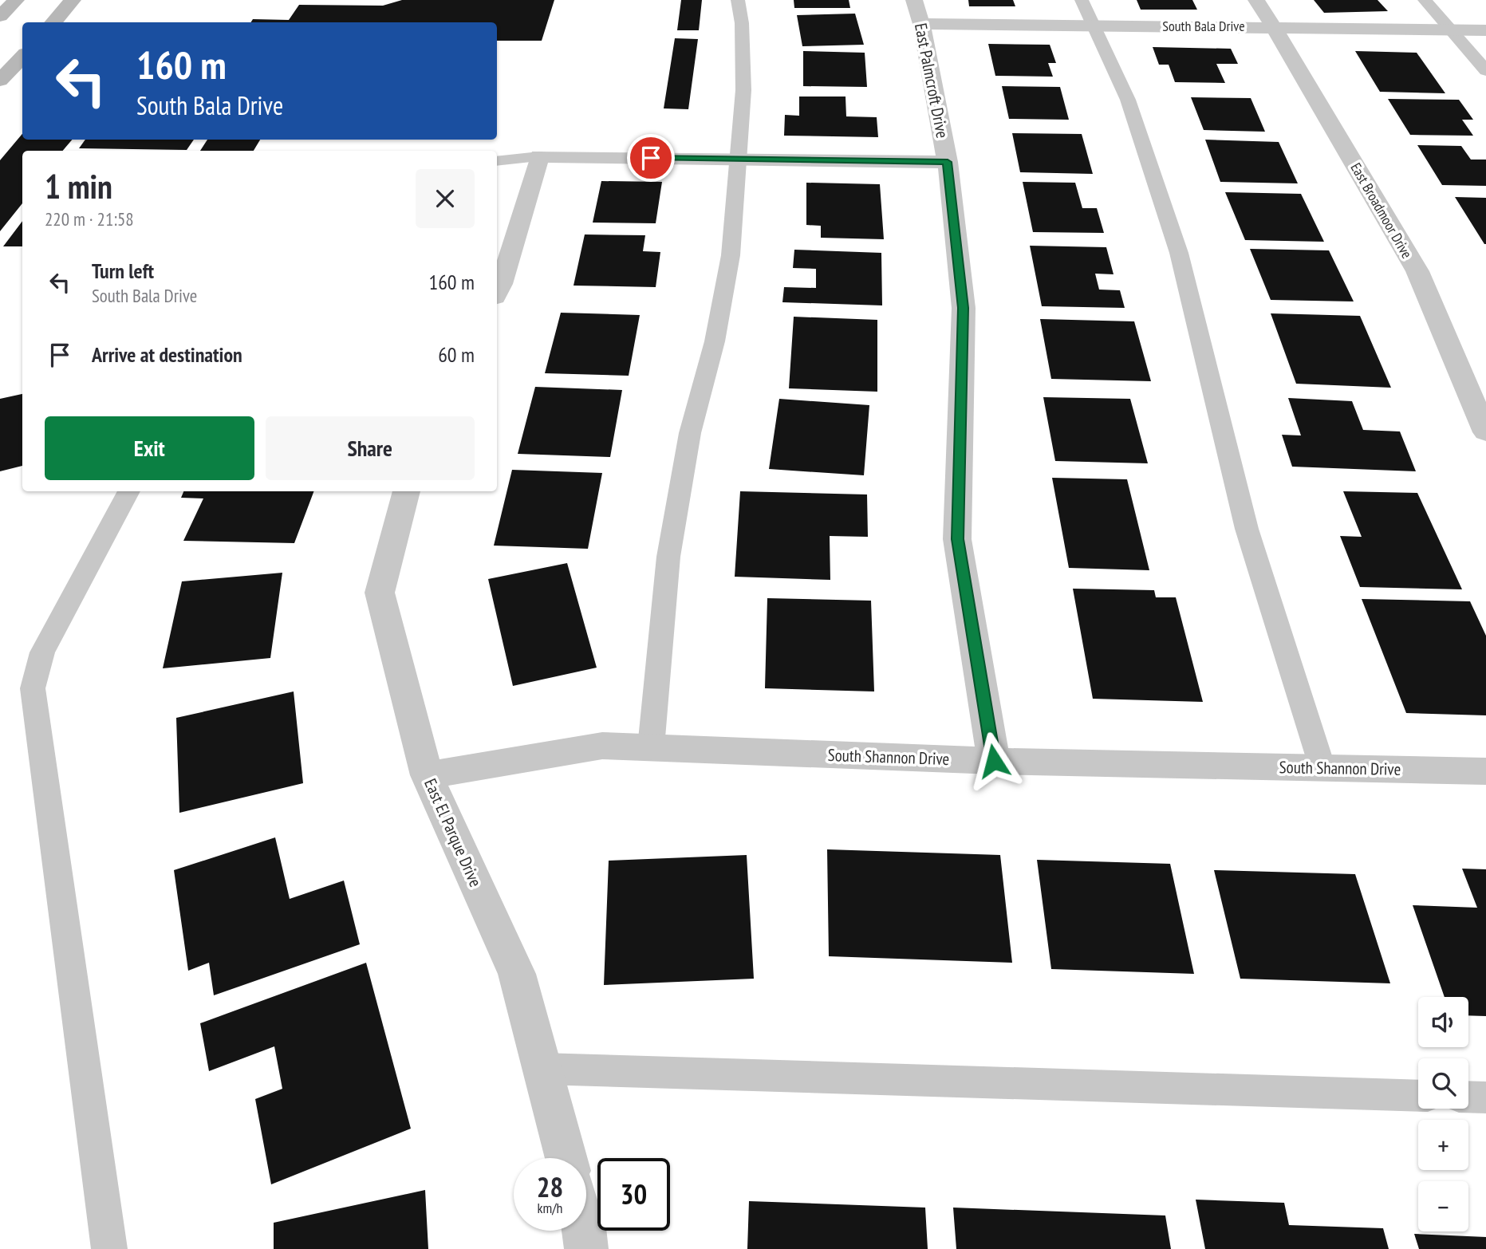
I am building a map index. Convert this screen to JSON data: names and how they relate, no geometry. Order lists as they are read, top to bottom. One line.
{"streets":{"street":["South Bala Drive","East Palmcroft Drive","East Broadmoor Drive","South Shannon Drive","East El Parque Drive"]},"crossings":[["South Bala Drive","East Palmcroft Drive"],["South Bala Drive","East Broadmoor Drive"],["East Palmcroft Drive","South Shannon Drive"],["South Shannon Drive","East El Parque Drive"]],"page":{"turn":["160 m","South Bala Drive"],"heading":["1 min","220 m · 21:58"],"list":[{"name":"Turn left","note":"South Bala Drive","value":"160 m"},{"name":"Arrive at destination","value":"60 m"}],"buttons":["Exit","Share"],"map_buttons":["+","−"],"speed":"28 km/h","limit":"30"}}
